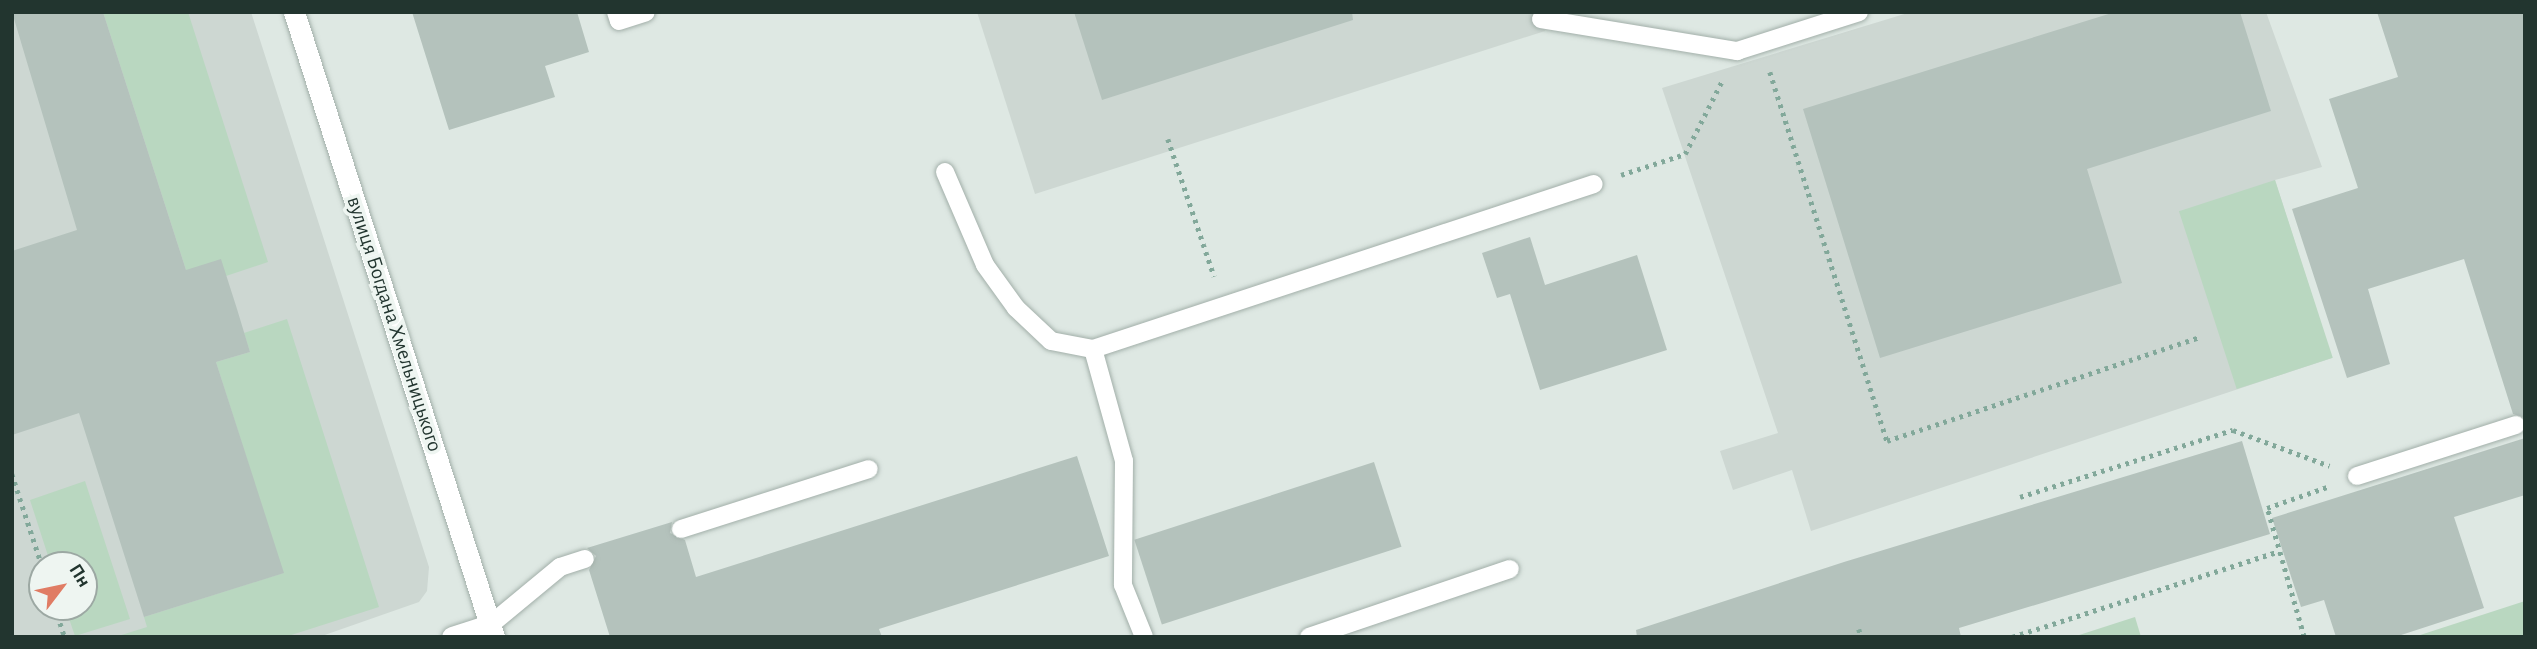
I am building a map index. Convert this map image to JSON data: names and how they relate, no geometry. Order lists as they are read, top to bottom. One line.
{"streets":{"street":["вулиця Богдана Хмельницького"]},"north":"top right"}
